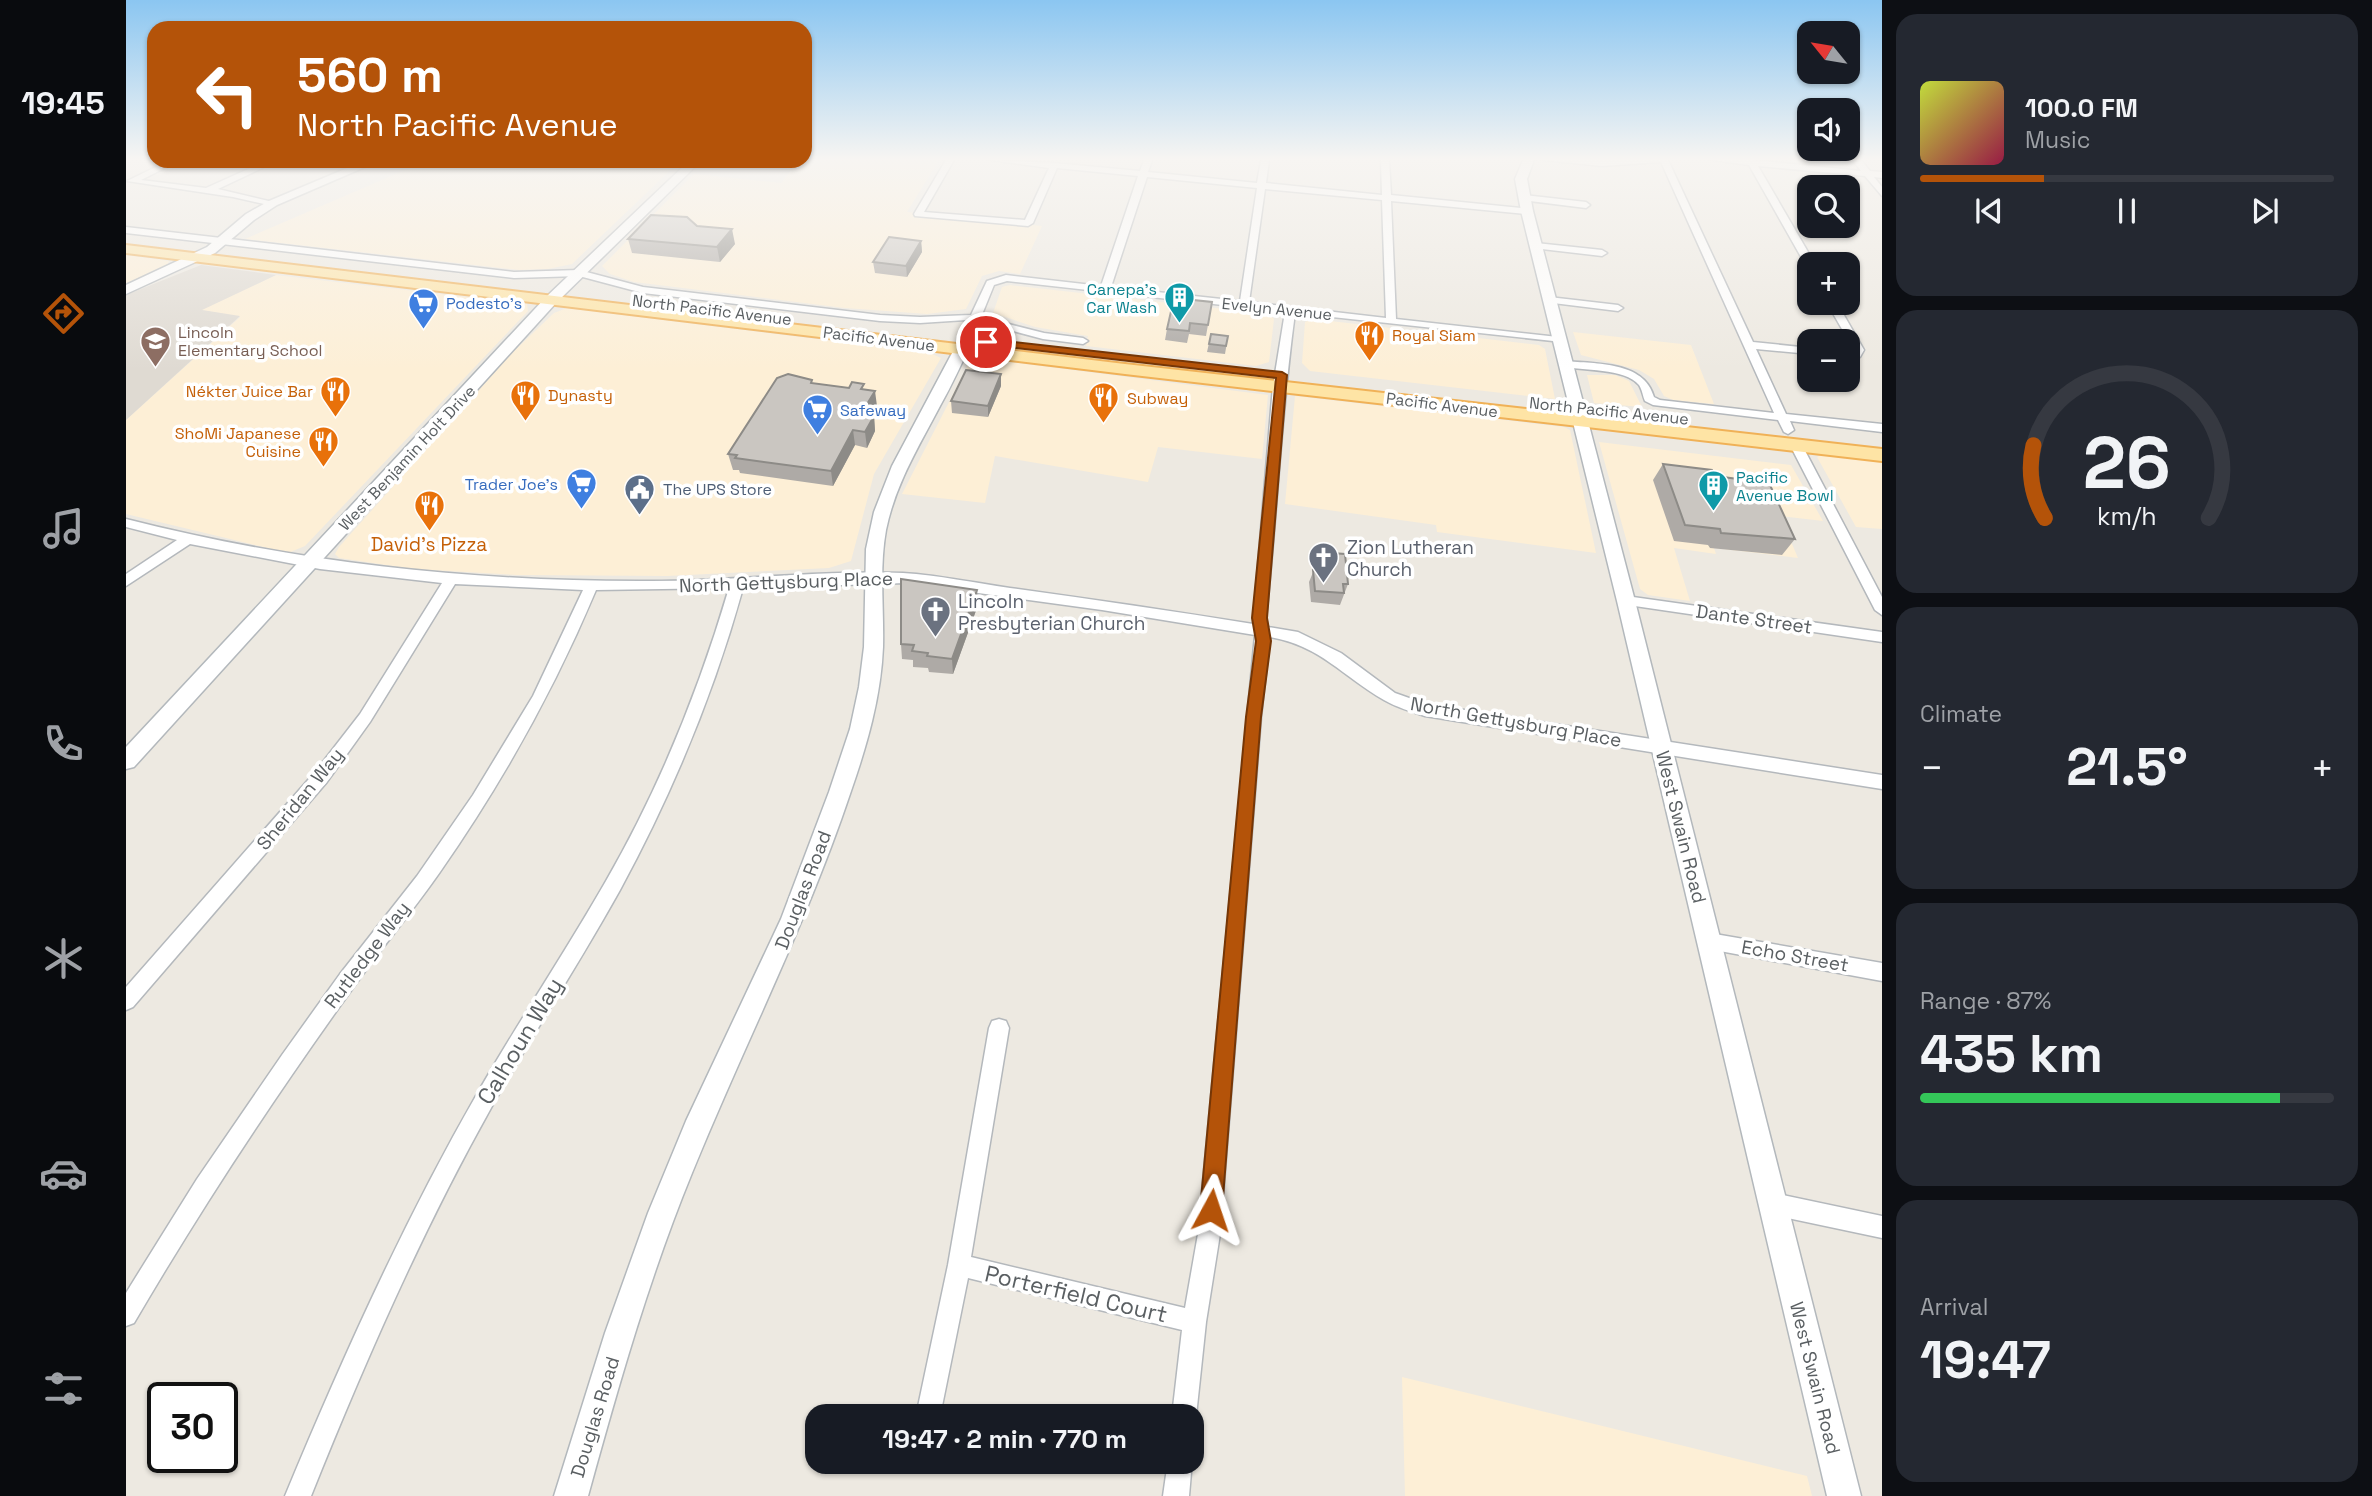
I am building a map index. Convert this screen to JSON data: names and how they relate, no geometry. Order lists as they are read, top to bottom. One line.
{"streets":{"main road":["North Pacific Avenue","Pacific Avenue"],"street":["Evelyn Avenue","West Benjamin Holt Drive","North Gettysburg Place","Dante Street","Sheridan Way","West Swain Road","Douglas Road","Rutledge Way","Echo Street","Calhoun Way","Porterfield Court"]},"crossings":[["Evelyn Avenue","West Swain Road"],["Evelyn Avenue","Douglas Road"],["North Pacific Avenue","Pacific Avenue"],["North Pacific Avenue","West Swain Road"],["North Pacific Avenue","Douglas Road"],["Pacific Avenue","West Benjamin Holt Drive"],["Pacific Avenue","Douglas Road"],["West Benjamin Holt Drive","North Gettysburg Place"],["North Gettysburg Place","Sheridan Way"],["North Gettysburg Place","West Swain Road"],["North Gettysburg Place","Douglas Road"],["North Gettysburg Place","Rutledge Way"],["North Gettysburg Place","Calhoun Way"],["Dante Street","West Swain Road"],["West Swain Road","Echo Street"]],"places":{"building":["Canepa's Car Wash","Pacific Avenue Bowl"],"supermarket":["Podesto's","Safeway","Trader Joe's"],"restaurant":["Royal Siam","Nékter Juice Bar","Dynasty","Subway","ShoMi Japanese Cuisine","David's Pizza"],"school or university":["Lincoln Elementary School"],"public building":["The UPS Store"],"church":["Zion Lutheran Church","Lincoln Presbyterian Church"]},"north":"top left","page":{"tabs":"19:45","map_buttons":["+","−"],"turn":["560 m","North Pacific Avenue"],"song":["100.0 FM","Music"],"tile":["Climate",["Range · 87%","435 km"],["Arrival","19:47"]],"heat":["−","21.5°","+"],"limit":"30","trip":"19:47 · 2 min · 770 m","gauge":["26","km/h"]}}
